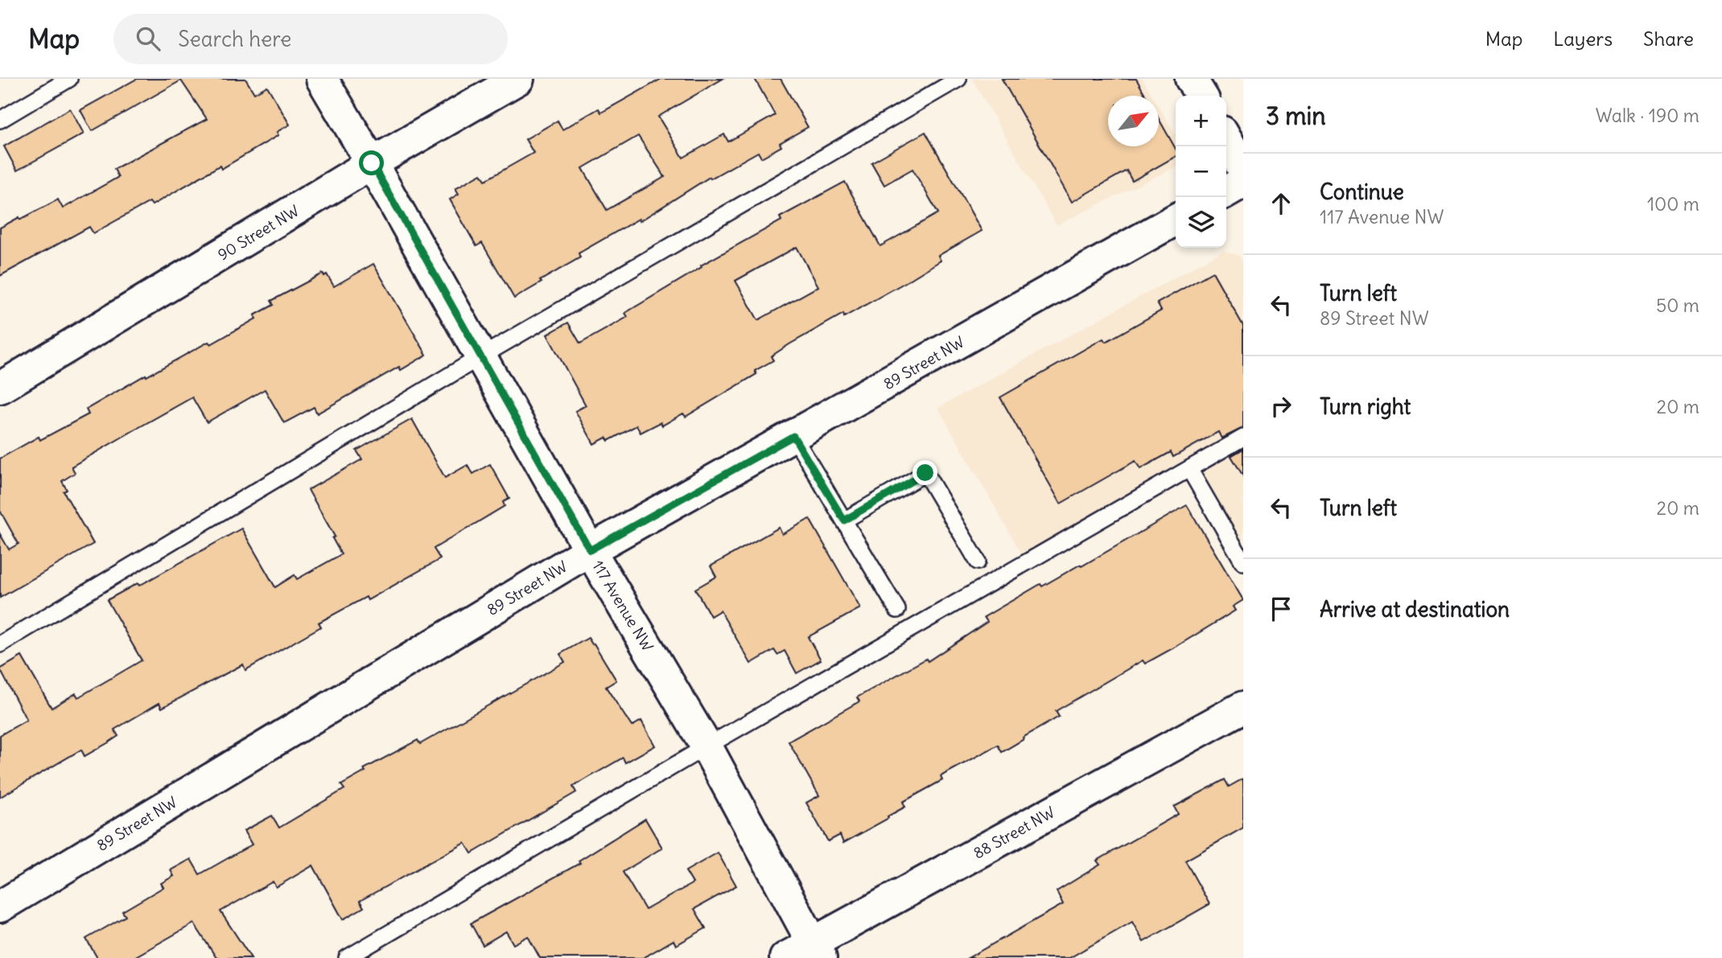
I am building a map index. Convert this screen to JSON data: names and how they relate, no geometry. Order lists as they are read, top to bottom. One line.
{"streets":{"street":["90 Street NW","89 Street NW","117 Avenue NW","88 Street NW"]},"crossings":[["90 Street NW","117 Avenue NW"],["89 Street NW","117 Avenue NW"],["117 Avenue NW","88 Street NW"]],"north":"top right","page":{"header":"Map","search":"Search here","nav":["Map","Layers","Share"],"heading":["3 min","Walk · 190 m"],"map_buttons":["+","−"],"list":[["Continue","117 Avenue NW","100 m"],["Turn left","89 Street NW","50 m"],["Turn right","20 m"],["Turn left","20 m"],"Arrive at destination"]}}
